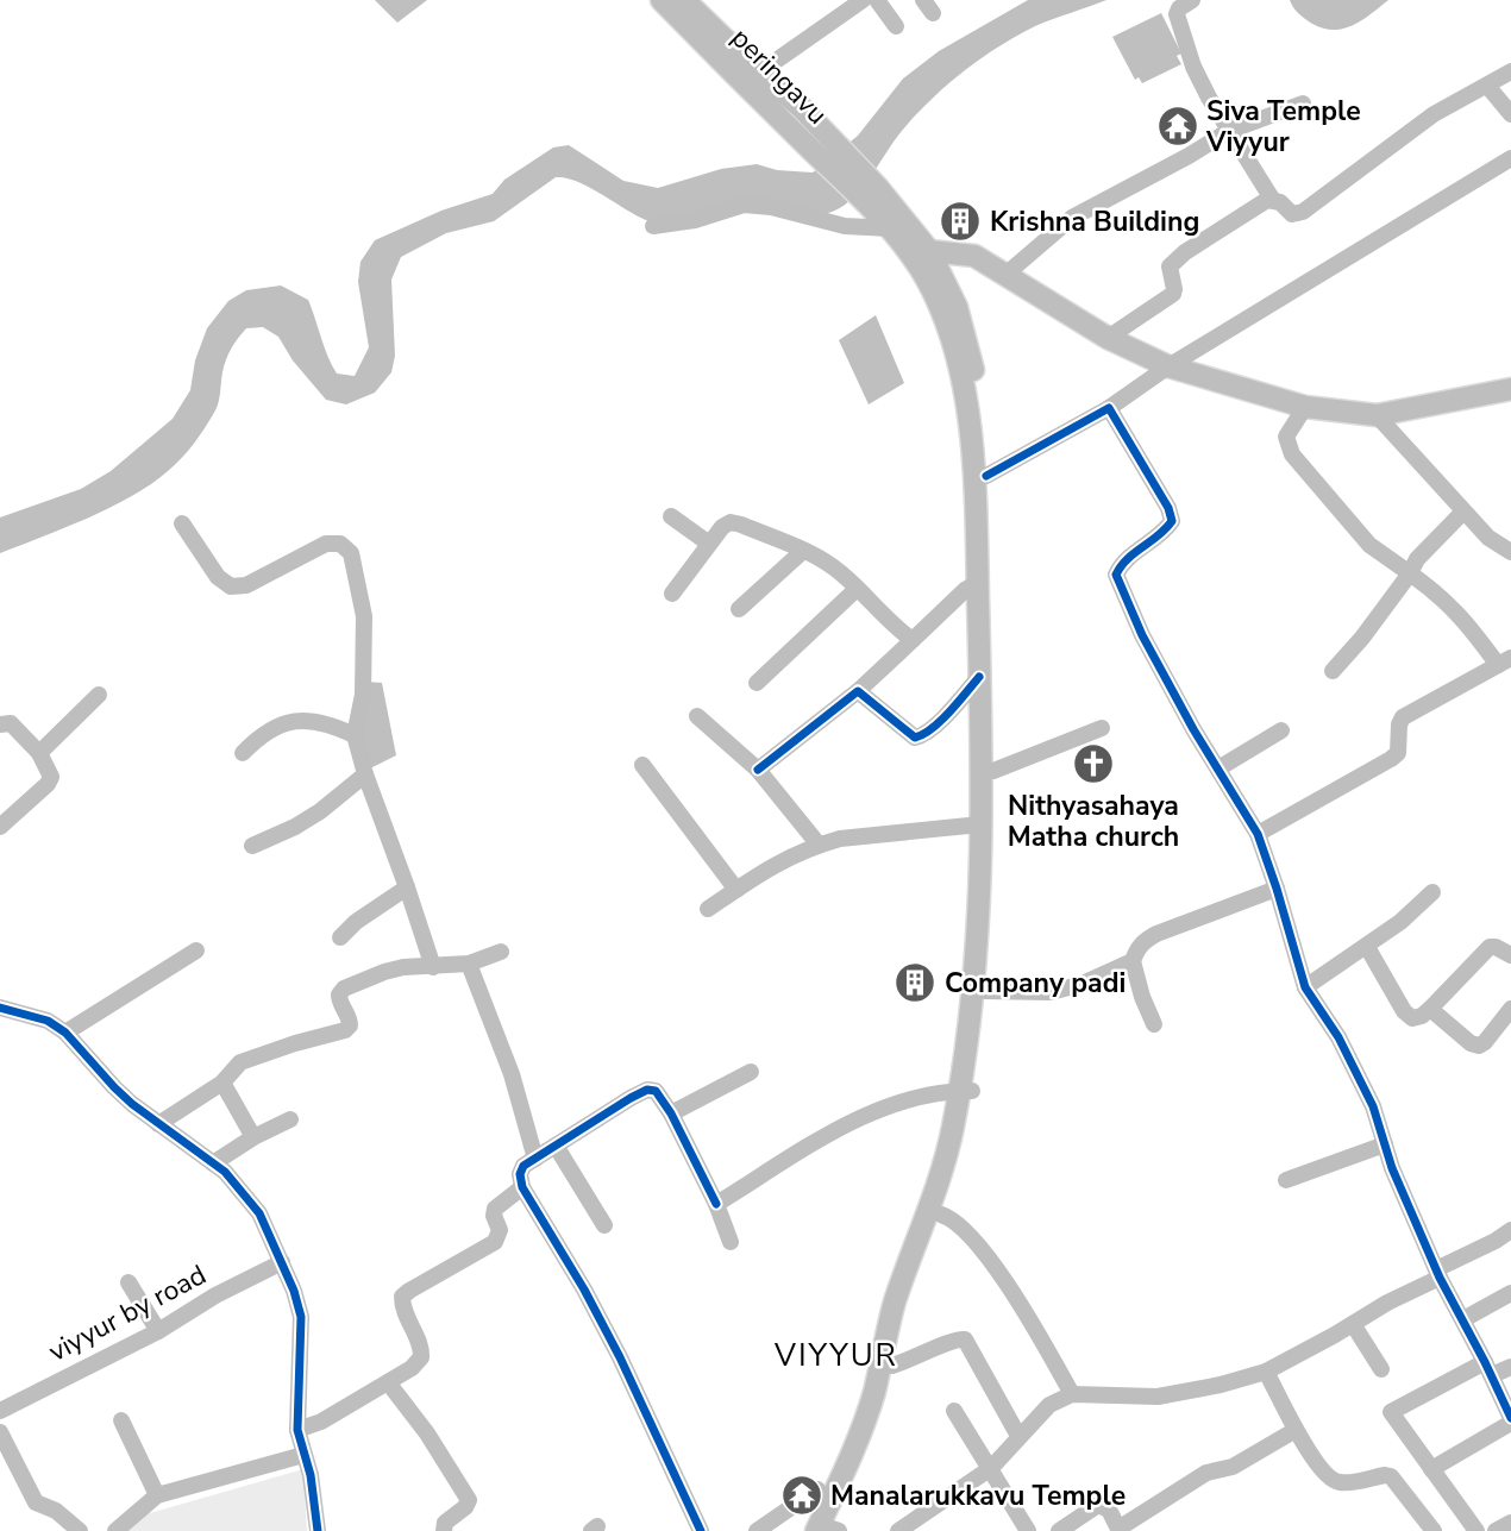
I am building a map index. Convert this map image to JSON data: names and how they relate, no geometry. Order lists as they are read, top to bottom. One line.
{"streets":{"main road":["peringavu"],"street":["viyyur by road"]},"districts":["VIYYUR"],"places":{"temple":["Siva Temple Viyyur","Manalarukkavu Temple"],"building":["Krishna Building","Company padi"],"church":["Nithyasahaya Matha church"]}}
